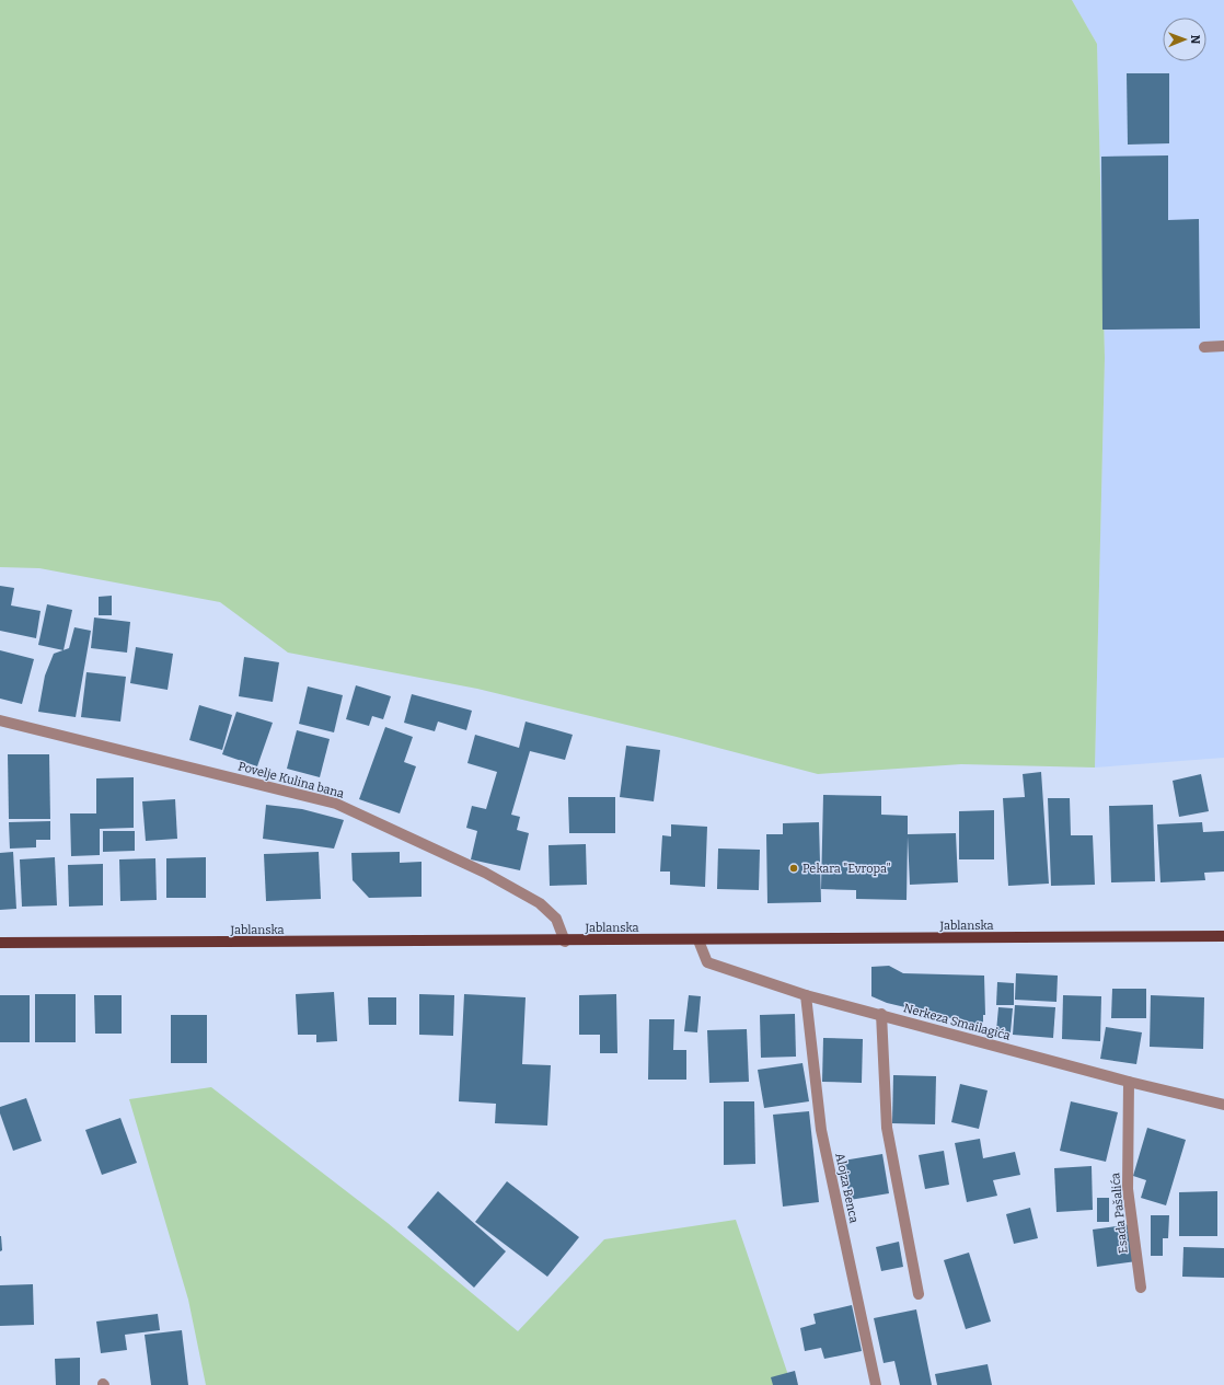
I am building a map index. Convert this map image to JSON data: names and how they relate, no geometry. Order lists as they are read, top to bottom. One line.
{"streets":{"main road":["Jablanska"],"street":["Povelje Kulina bana","Nerkeza Smailagića","Alojza Benca","Esada Pašalića"]},"crossings":[["Povelje Kulina bana","Jablanska"],["Jablanska","Nerkeza Smailagića"],["Nerkeza Smailagića","Alojza Benca"],["Nerkeza Smailagića","Esada Pašalića"]],"places":["Pekara \"Evropa\""],"north":"right"}
